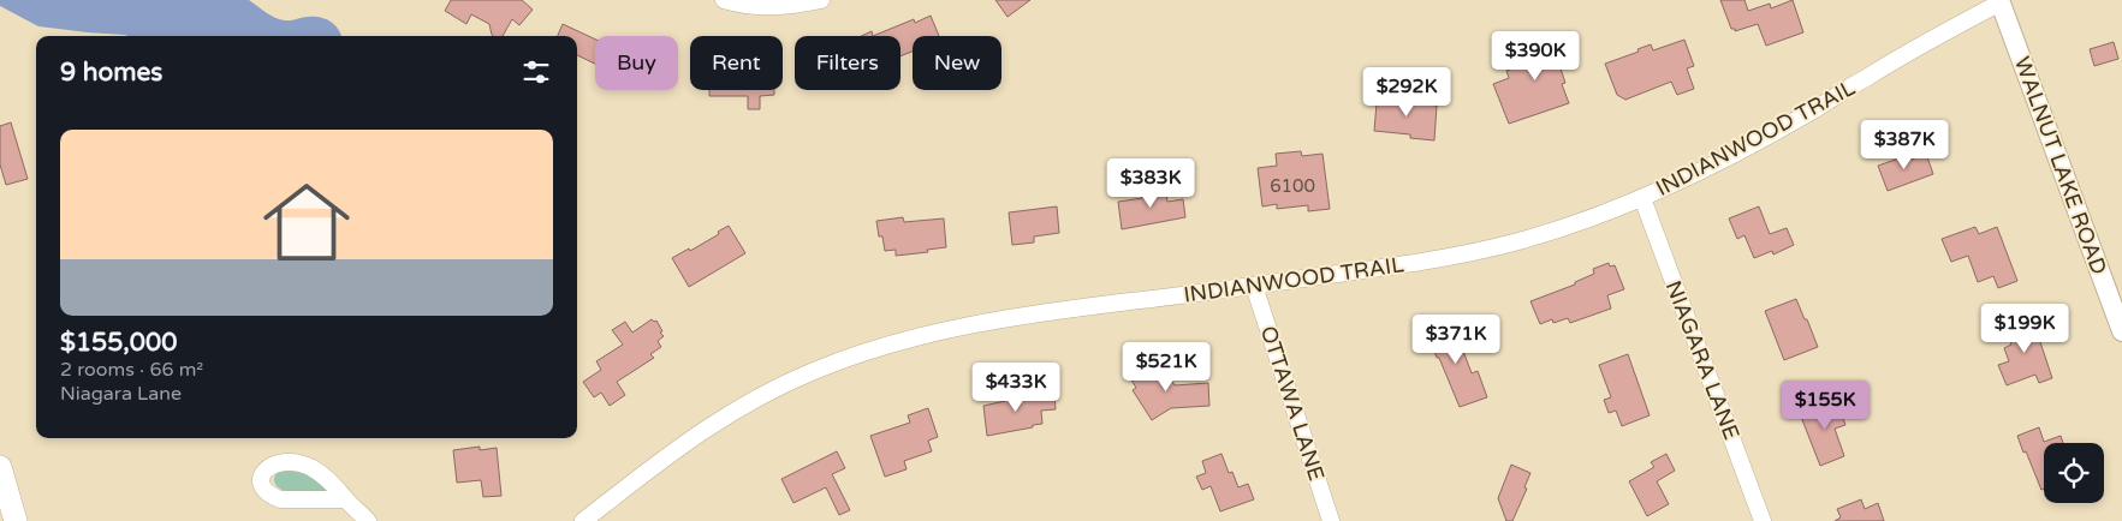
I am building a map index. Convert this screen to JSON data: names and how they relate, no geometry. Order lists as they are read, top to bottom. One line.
{"streets":{"street":["INDIANWOOD TRAIL","WALNUT LAKE ROAD","NIAGARA LANE","OTTAWA LANE"]},"crossings":[["INDIANWOOD TRAIL","WALNUT LAKE ROAD"],["INDIANWOOD TRAIL","NIAGARA LANE"],["INDIANWOOD TRAIL","OTTAWA LANE"]],"house_numbers":["6100"],"page":{"price":["$390K","$292K","$387K","$383K","$199K","$371K","$521K","$433K","$155K"],"chip":["Buy","Rent","Filters","New"],"heading":"9 homes","list":[{"name":"$155,000","note":"2 rooms · 66 m² · Niagara Lane"}]}}
